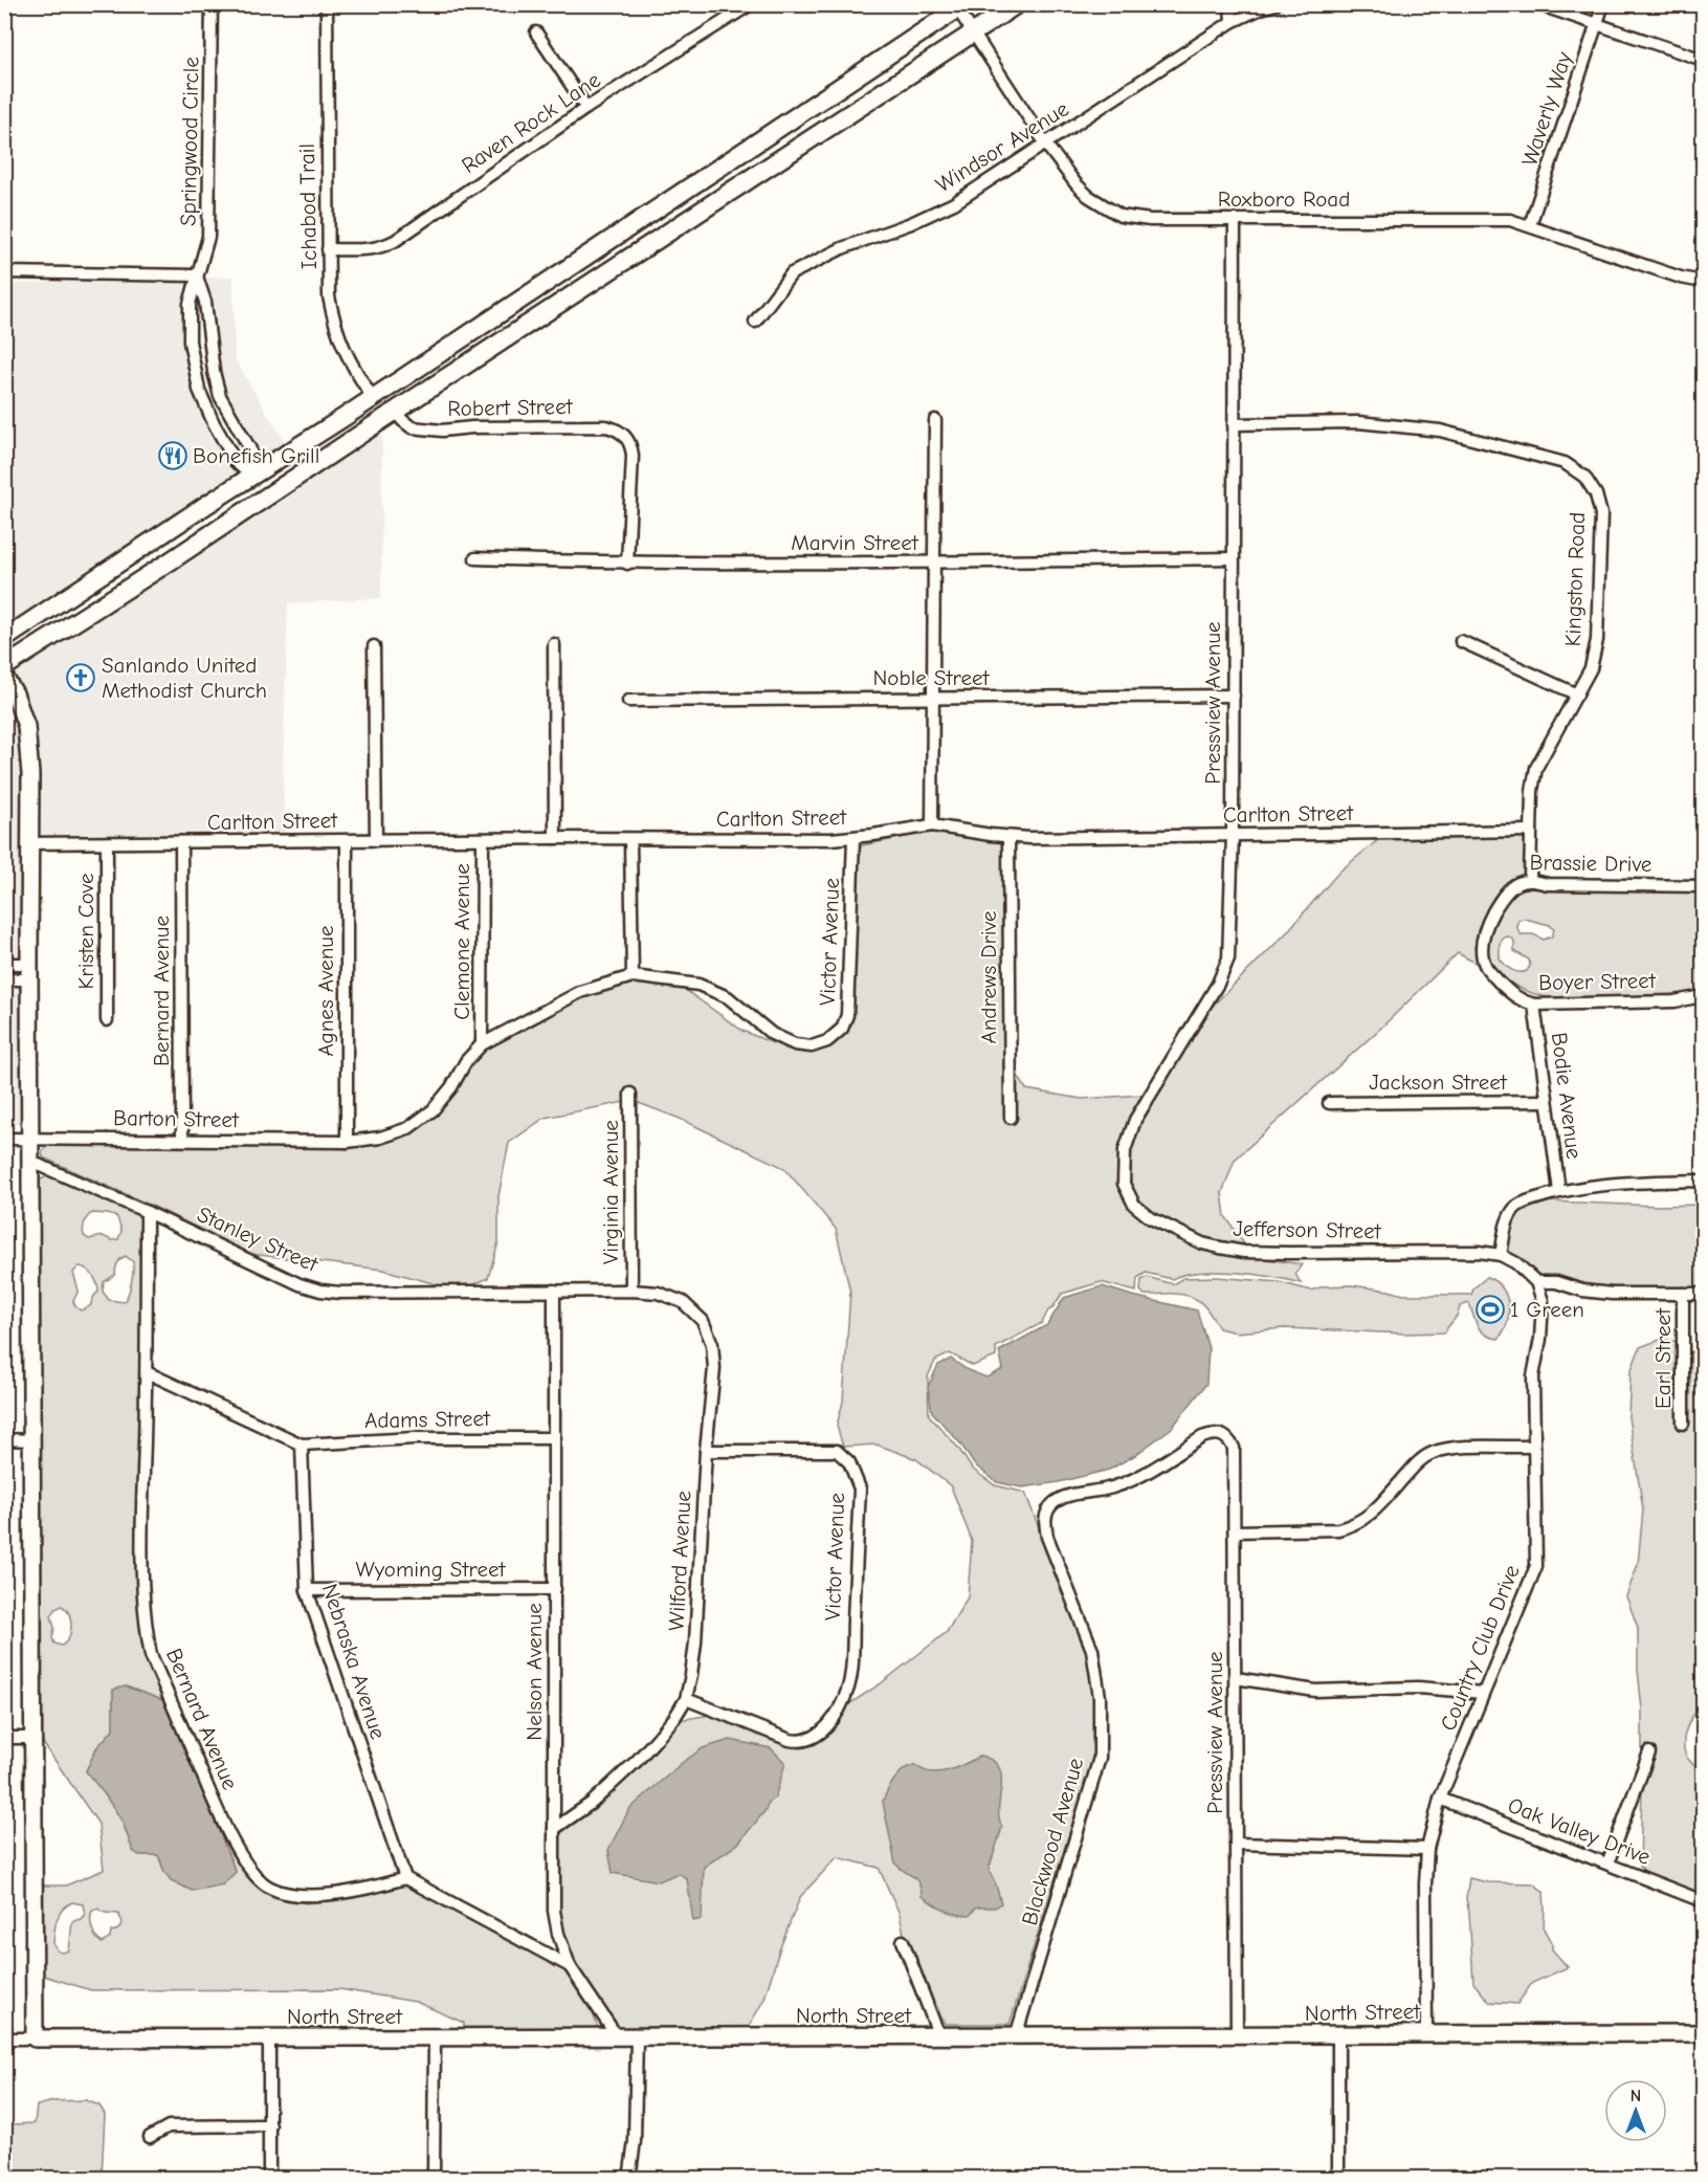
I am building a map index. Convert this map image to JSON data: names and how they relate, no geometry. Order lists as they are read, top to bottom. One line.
{"streets":{"street":["Waverly Way","Raven Rock Lane","Springwood Circle","Windsor Avenue","Roxboro Road","Ichabod Trail","Robert Street","Marvin Street","Kingston Road","Noble Street","Pressview Avenue","Carlton Street","Brassie Drive","Kristen Cove","Clemone Avenue","Victor Avenue","Andrews Drive","Boyer Street","Bernard Avenue","Agnes Avenue","Jackson Street","Bodie Avenue","Barton Street","Virginia Avenue","Jefferson Street","Stanley Street","Earl Street","Adams Street","Wilford Avenue","Wyoming Street","Country Club Drive","Nebraska Avenue","Nelson Avenue","Oak Valley Drive","Blackwood Avenue","North Street"]},"crossings":[["Waverly Way","Roxboro Road"],["Raven Rock Lane","Ichabod Trail"],["Windsor Avenue","Roxboro Road"],["Roxboro Road","Pressview Avenue"],["Robert Street","Marvin Street"],["Marvin Street","Pressview Avenue"],["Kingston Road","Pressview Avenue"],["Kingston Road","Carlton Street"],["Kingston Road","Brassie Drive"],["Noble Street","Pressview Avenue"],["Pressview Avenue","Carlton Street"],["Pressview Avenue","Jefferson Street"],["Pressview Avenue","Blackwood Avenue"],["Pressview Avenue","North Street"],["Carlton Street","Kristen Cove"],["Carlton Street","Clemone Avenue"],["Carlton Street","Victor Avenue"],["Carlton Street","Andrews Drive"],["Carlton Street","Bernard Avenue"],["Carlton Street","Agnes Avenue"],["Brassie Drive","Boyer Street"],["Clemone Avenue","Barton Street"],["Victor Avenue","Wilford Avenue"],["Boyer Street","Bodie Avenue"],["Bernard Avenue","Barton Street"],["Bernard Avenue","Nebraska Avenue"],["Agnes Avenue","Barton Street"],["Jackson Street","Bodie Avenue"],["Virginia Avenue","Stanley Street"],["Virginia Avenue","Wilford Avenue"],["Stanley Street","Wilford Avenue"],["Stanley Street","Nelson Avenue"],["Adams Street","Nebraska Avenue"],["Adams Street","Nelson Avenue"],["Wilford Avenue","Nelson Avenue"],["Wyoming Street","Nebraska Avenue"],["Wyoming Street","Nelson Avenue"],["Country Club Drive","Oak Valley Drive"],["Country Club Drive","North Street"],["Nelson Avenue","North Street"],["Blackwood Avenue","North Street"]],"places":{"restaurant":["Bonefish Grill"],"church":["Sanlando United Methodist Church"],"sports":["1 Green"]},"north":"top"}
